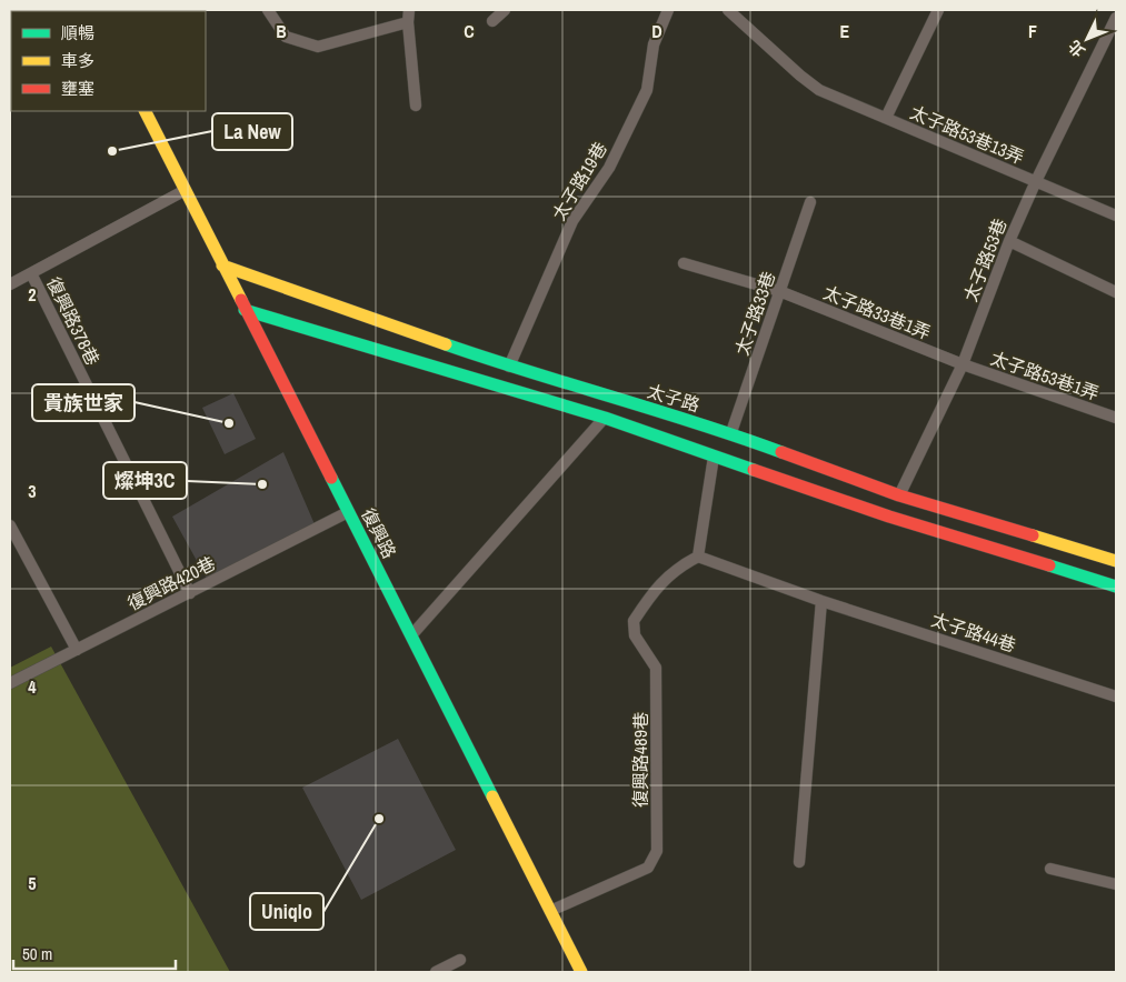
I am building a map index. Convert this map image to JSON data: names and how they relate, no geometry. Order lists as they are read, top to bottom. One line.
{"streets":{"street":["太子路","復興路"],"lane":["太子路53巷13弄","太子路19巷","太子路53巷","太子路33巷1弄","太子路33巷","復興路378巷","太子路53巷1弄","復興路420巷","太子路44巷","復興路489巷"]},"crossings":[["太子路53巷13弄","太子路53巷"],["太子路19巷","太子路"],["太子路53巷","太子路33巷1弄"],["太子路53巷","太子路53巷1弄"],["太子路53巷","太子路"],["太子路33巷1弄","太子路33巷"],["太子路33巷1弄","太子路53巷1弄"],["太子路33巷","太子路"],["復興路378巷","復興路"],["復興路378巷","復興路420巷"],["太子路","復興路"],["復興路","復興路420巷"],["復興路","復興路489巷"],["太子路44巷","復興路489巷"]],"places":["La New","貴族世家","燦坤3C","Uniqlo"],"legend":["順暢","車多","壅塞"],"scale_bar":"50 m","north":"bottom left","grid":{"columns":["B","C","D","E","F"],"rows":["2","3","4","5"]}}
